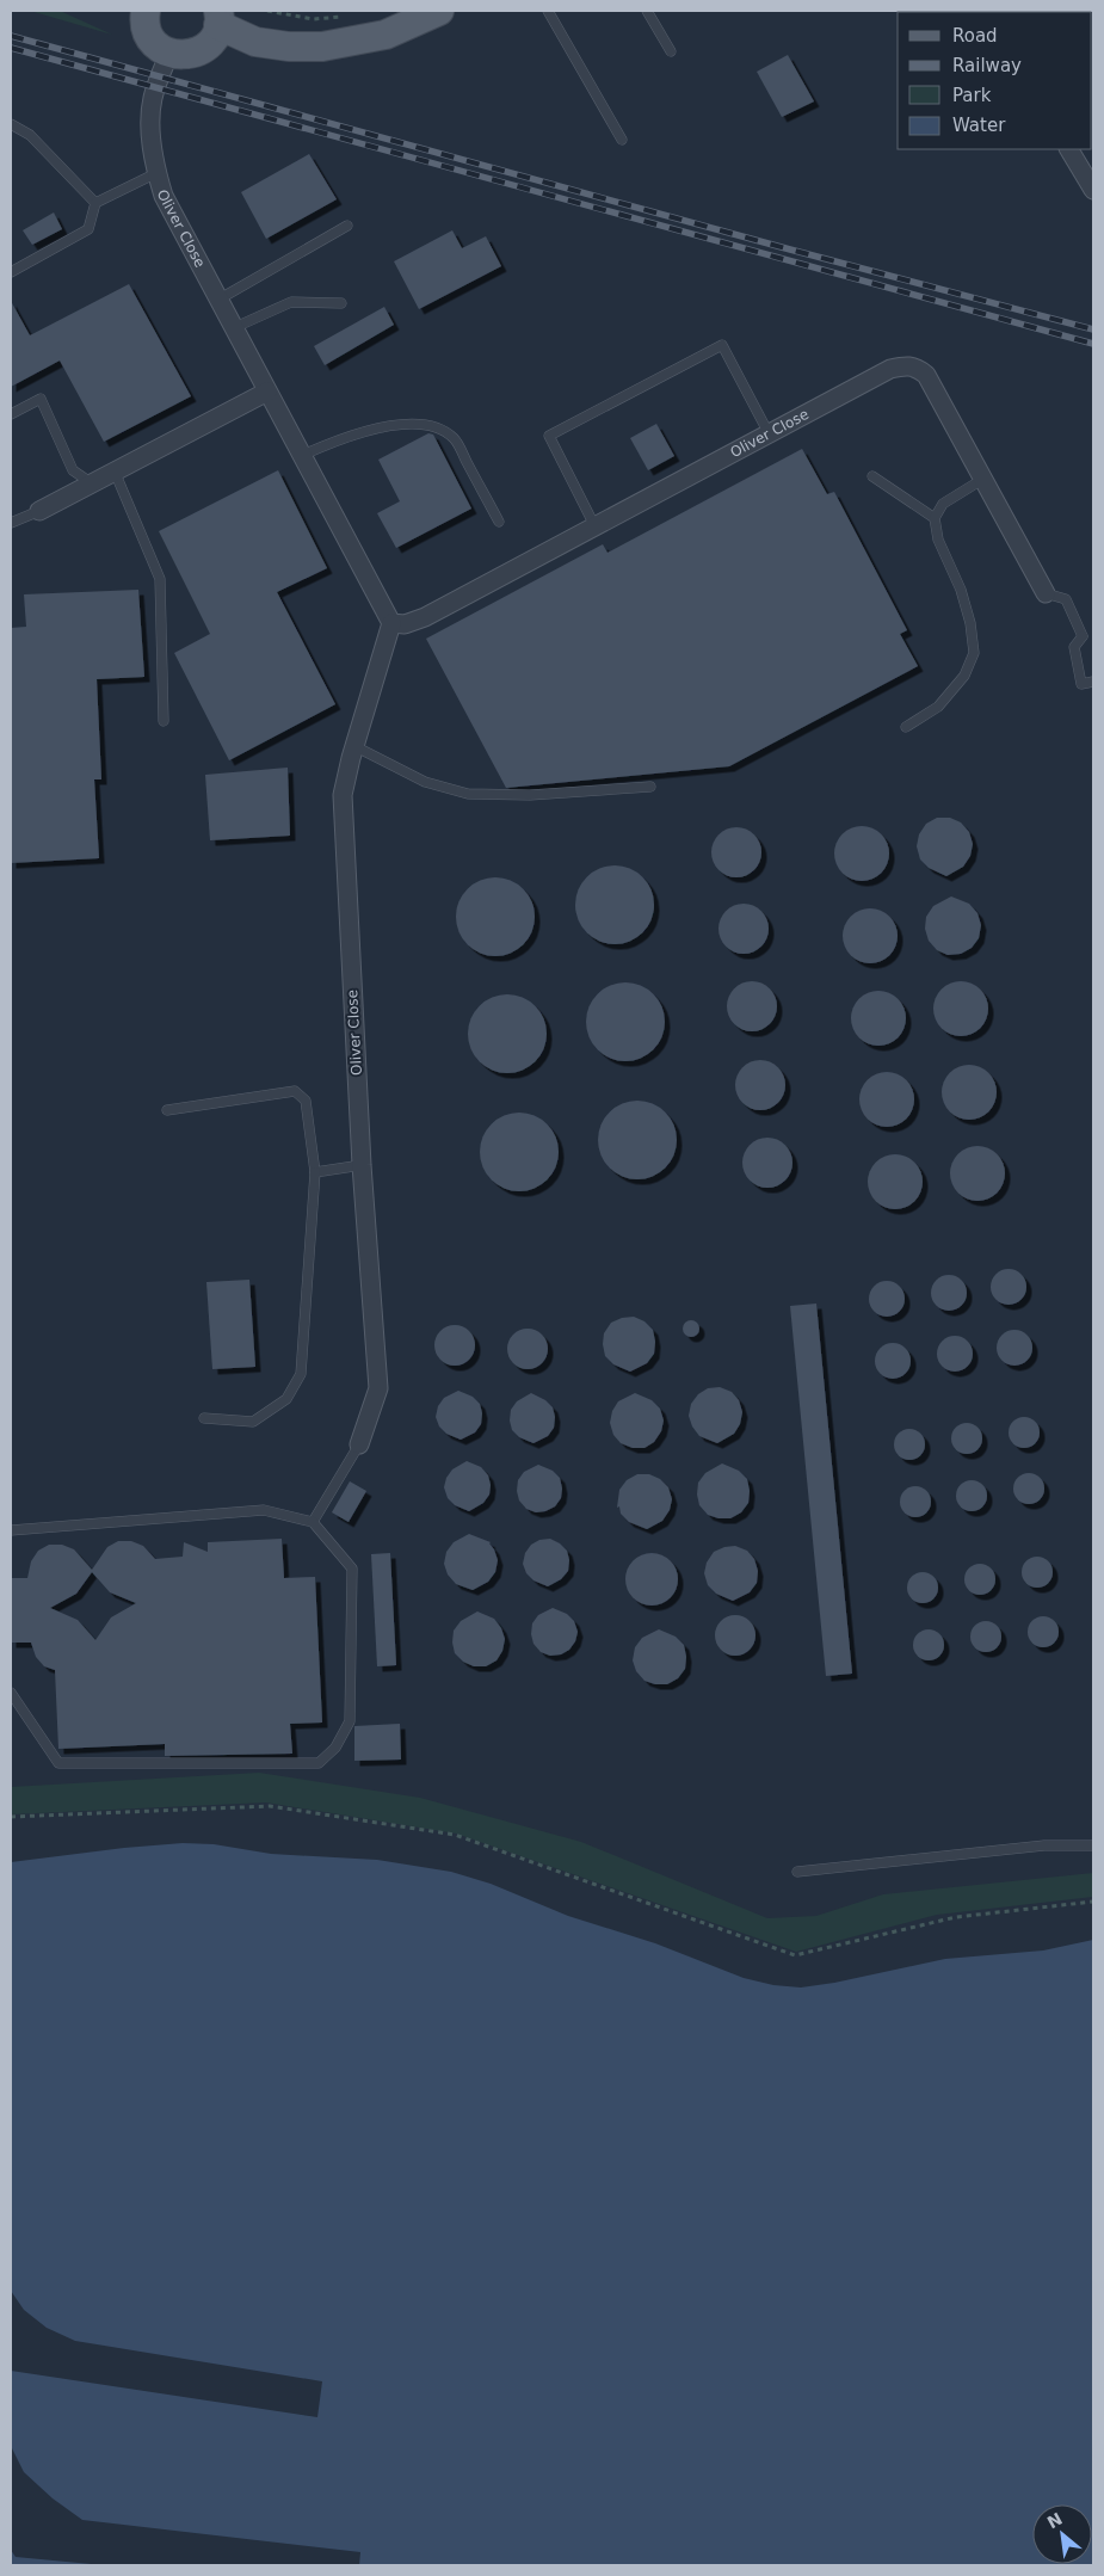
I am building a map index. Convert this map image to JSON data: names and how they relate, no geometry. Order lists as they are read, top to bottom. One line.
{"streets":{"street":["Oliver Close"]},"legend":["Road","Railway","Park","Water"],"north":"top left"}
